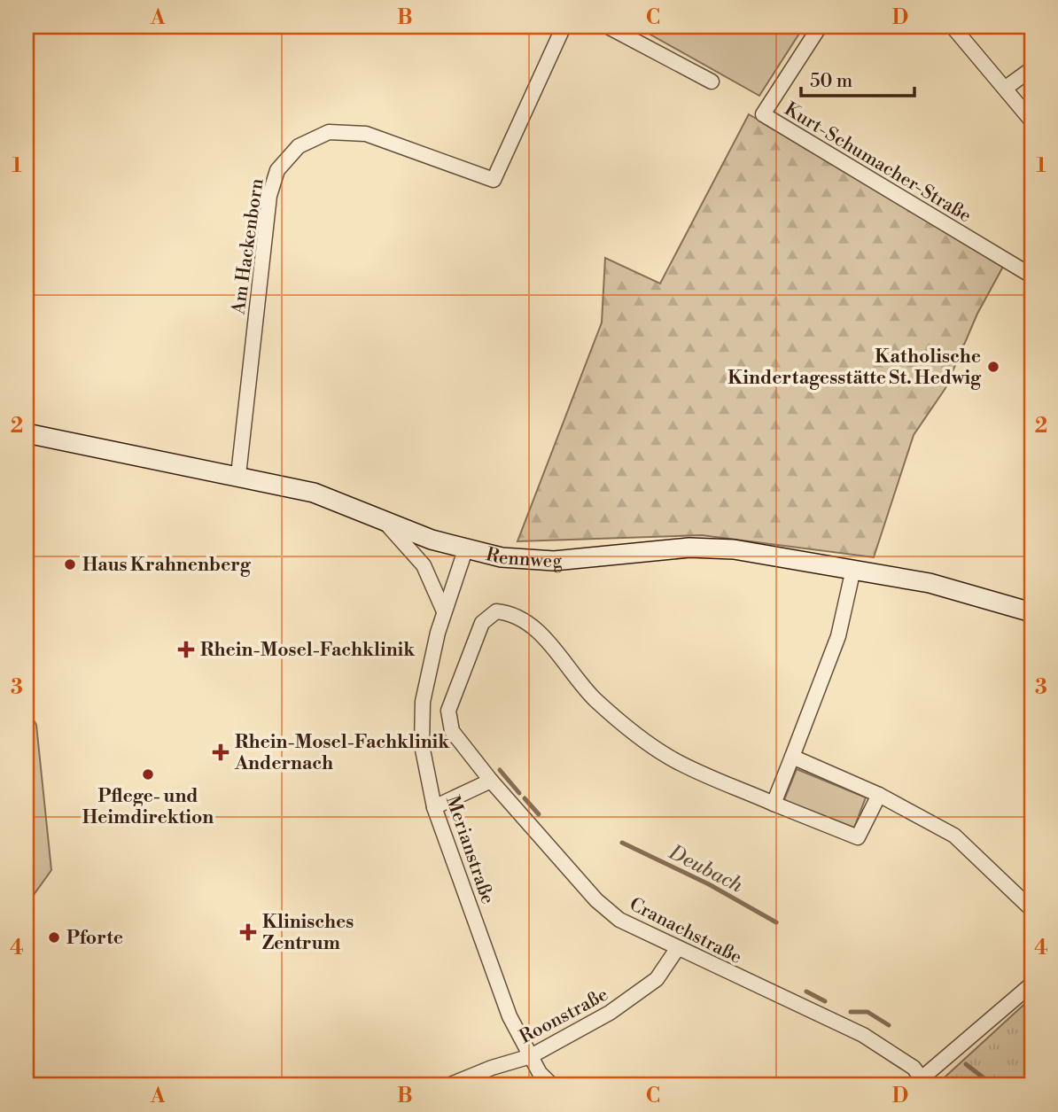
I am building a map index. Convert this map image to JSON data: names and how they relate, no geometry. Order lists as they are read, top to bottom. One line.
{"streets":{"street":["Kurt-Schumacher-Straße","Am Hackenborn","Rennweg","Merianstraße","Cranachstraße","Roonstraße"]},"crossings":[["Am Hackenborn","Rennweg"],["Rennweg","Merianstraße"],["Merianstraße","Roonstraße"],["Cranachstraße","Roonstraße"]],"water":["Deubach"],"places":{"other":["Katholische Kindertagesstätte St. Hedwig","Haus Krahnenberg","Pflege- und Heimdirektion","Pforte"],"health":["Rhein-Mosel-Fachklinik","Rhein-Mosel-Fachklinik Andernach","Klinisches Zentrum"]},"scale_bar":"50 m","grid":{"columns":["A","B","C","D"],"rows":["1","2","3","4"]}}
